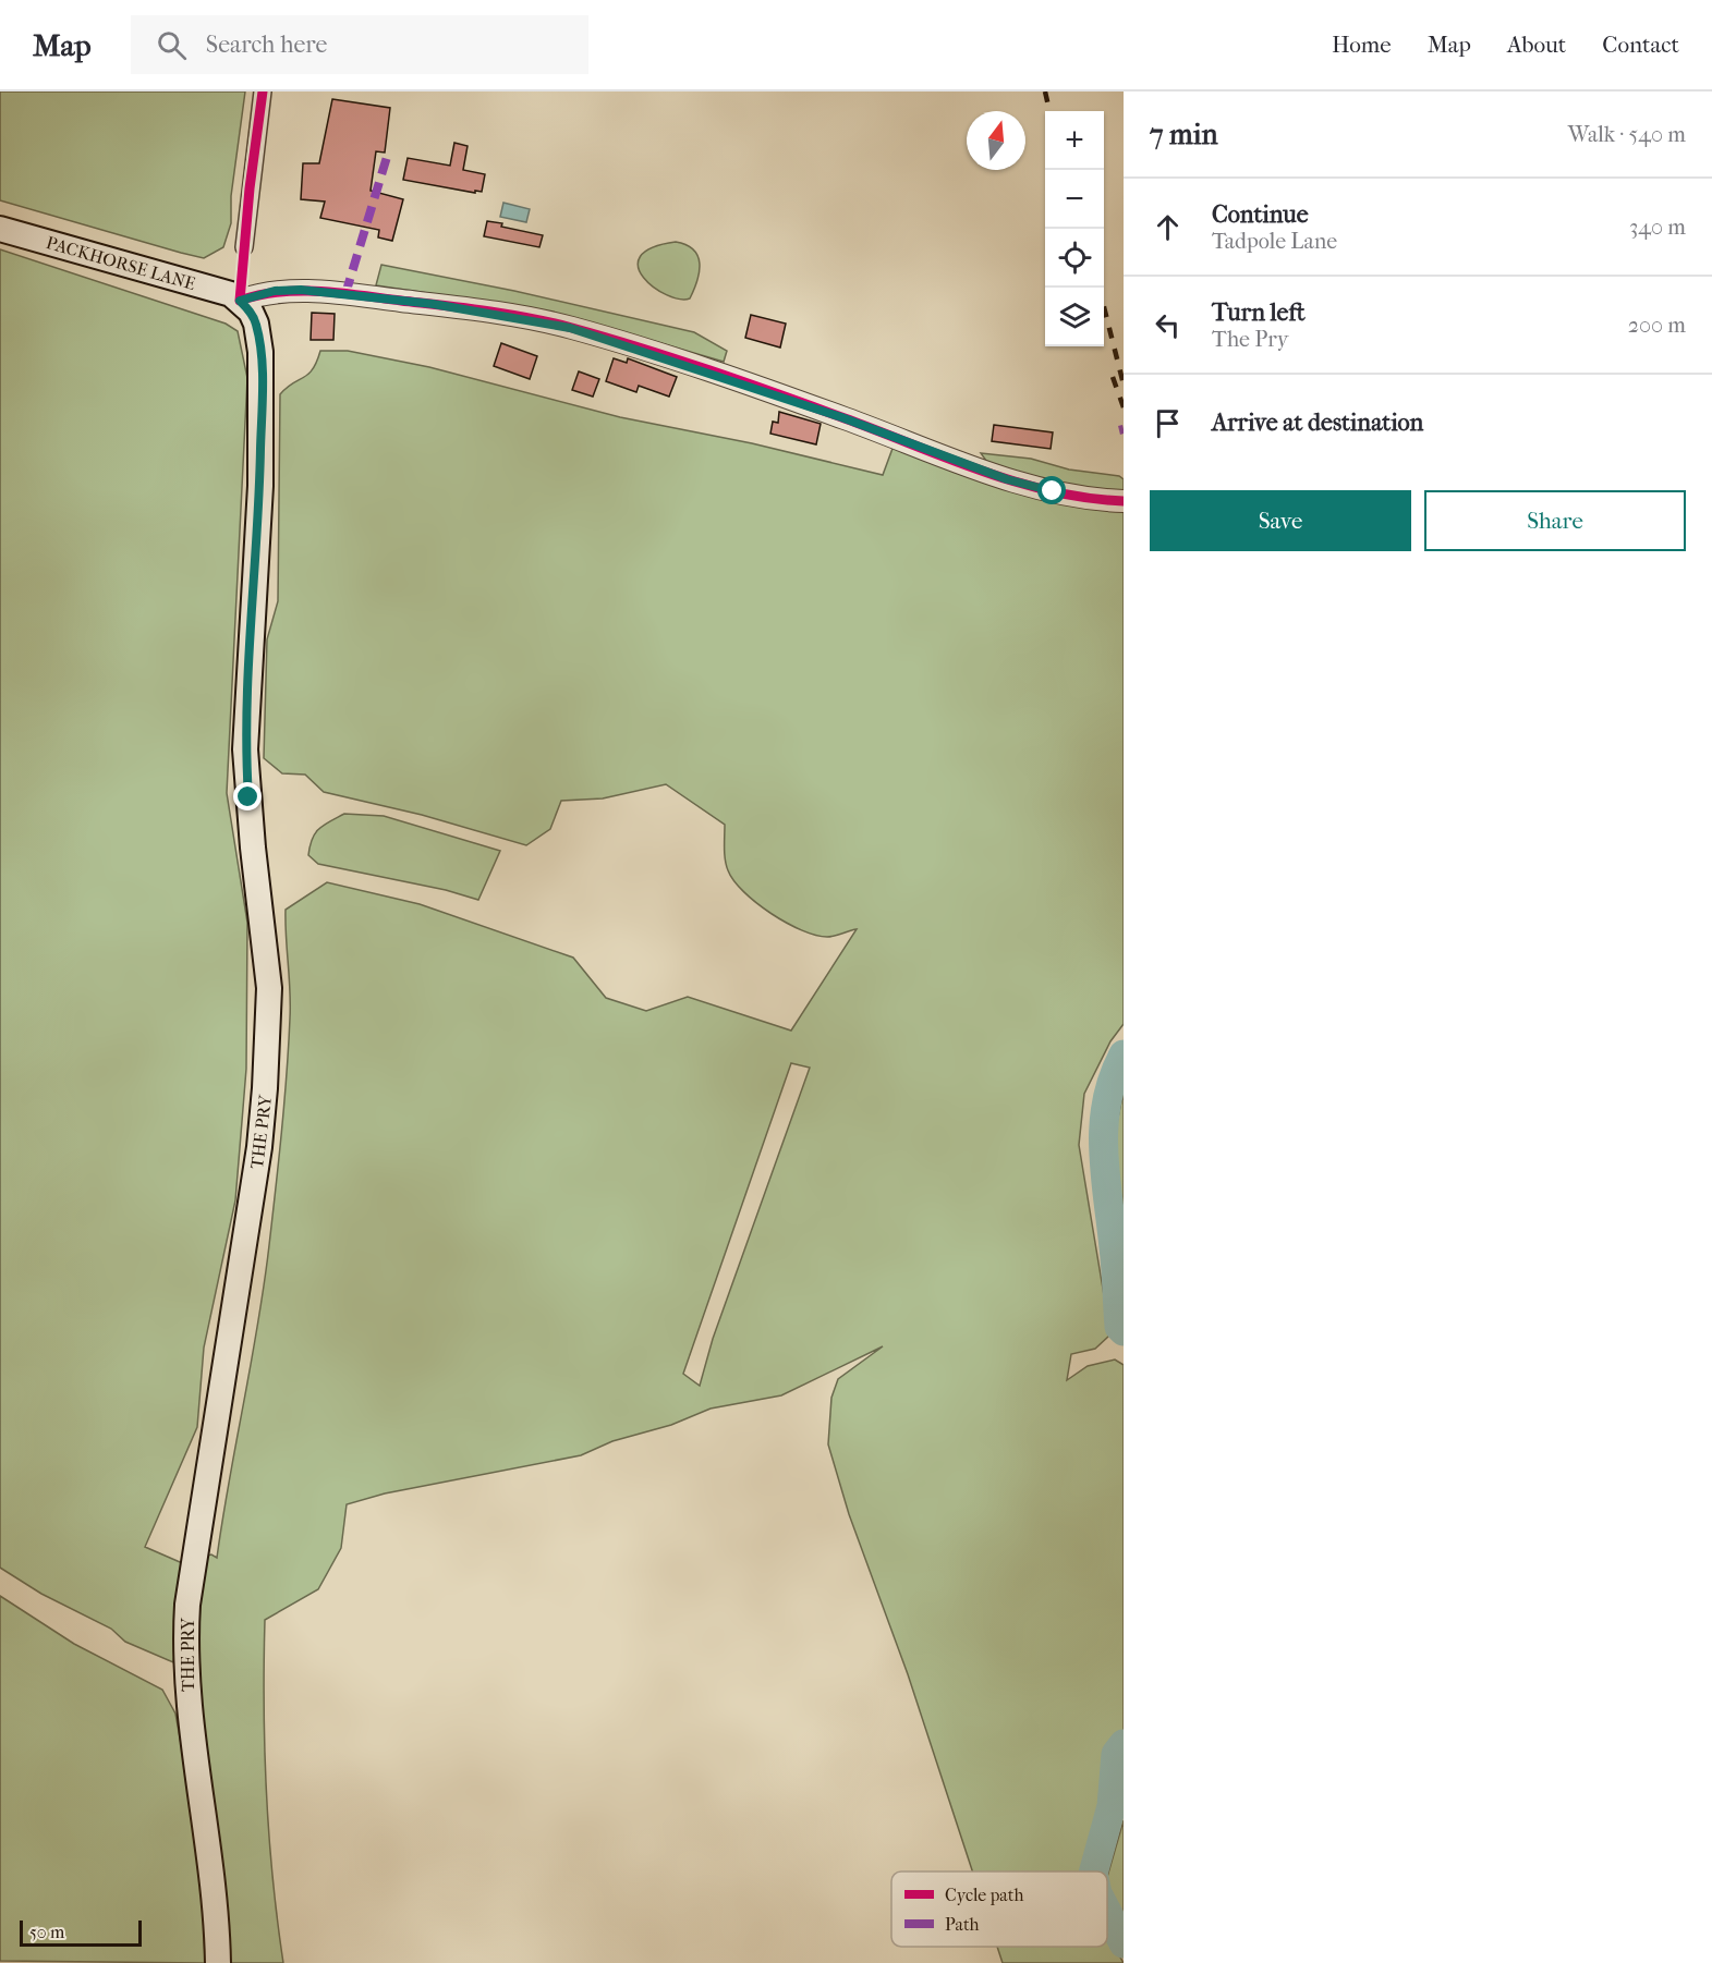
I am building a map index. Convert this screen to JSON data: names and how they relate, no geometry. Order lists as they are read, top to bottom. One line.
{"streets":{"main road":["PACKHORSE LANE","THE PRY"]},"crossings":[["PACKHORSE LANE","THE PRY"]],"legend":["Cycle path","Path"],"scale_bar":"50 m","north":"top","page":{"header":"Map","search":"Search here","nav":["Home","Map","About","Contact"],"heading":["7 min","Walk · 540 m"],"map_buttons":["+","−"],"list":[["Continue","Tadpole Lane","340 m"],["Turn left","The Pry","200 m"],"Arrive at destination"],"buttons":["Save","Share"],"scale":"50 m"}}
